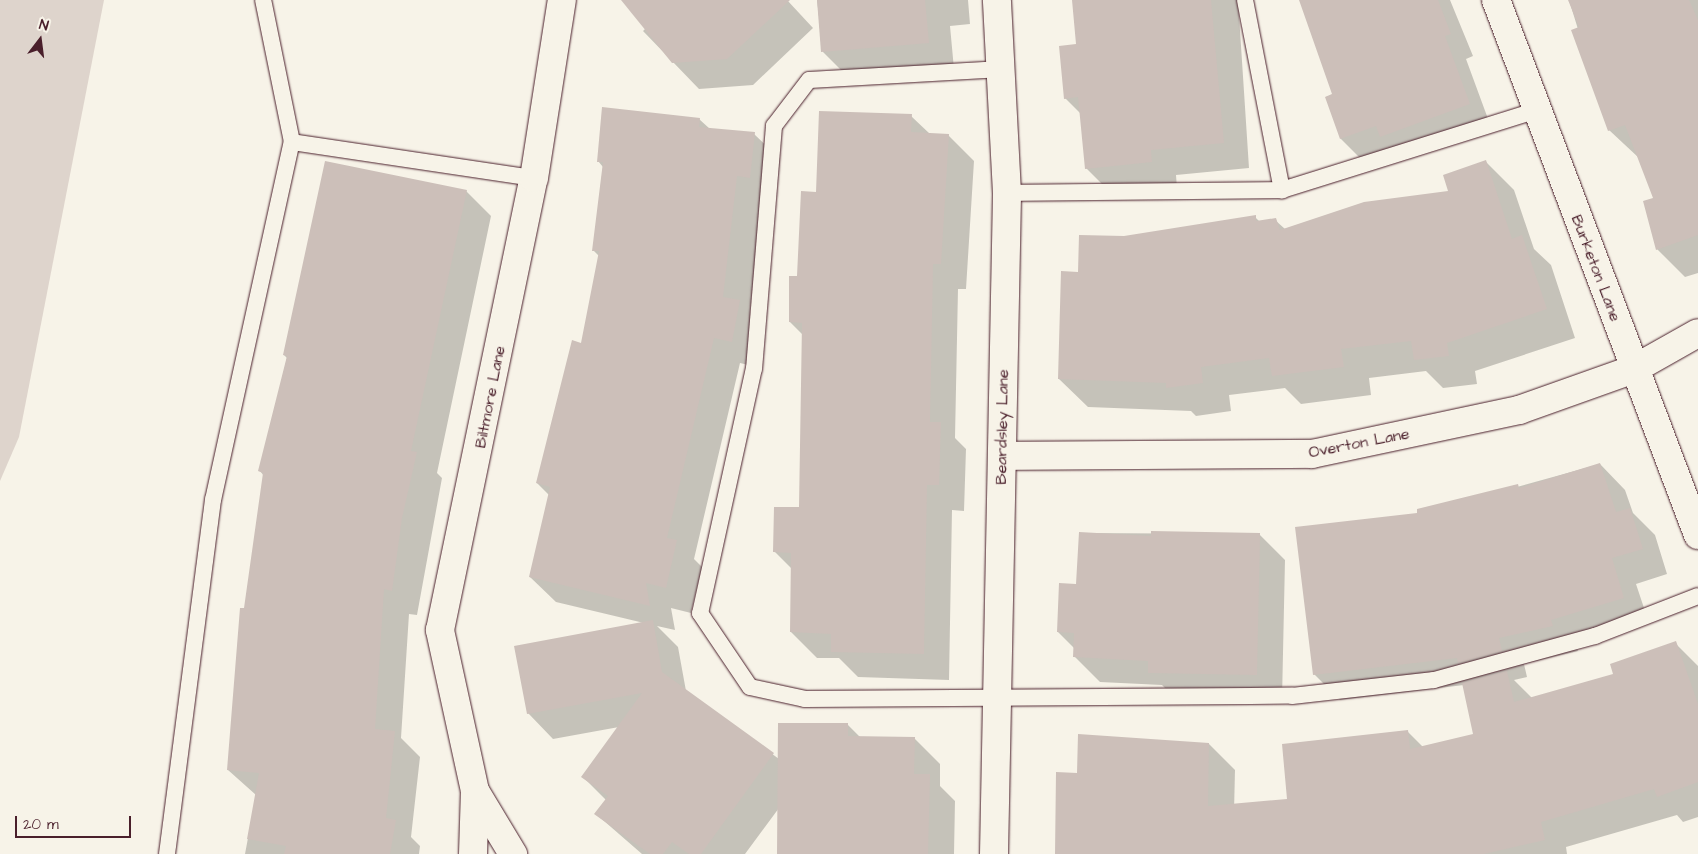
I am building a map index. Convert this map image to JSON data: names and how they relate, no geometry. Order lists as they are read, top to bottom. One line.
{"streets":{"street":["Burketon Lane","Biltmore Lane","Beardsley Lane","Overton Lane"]},"crossings":[["Burketon Lane","Overton Lane"],["Beardsley Lane","Overton Lane"]],"scale_bar":"20 m","north":"top"}
